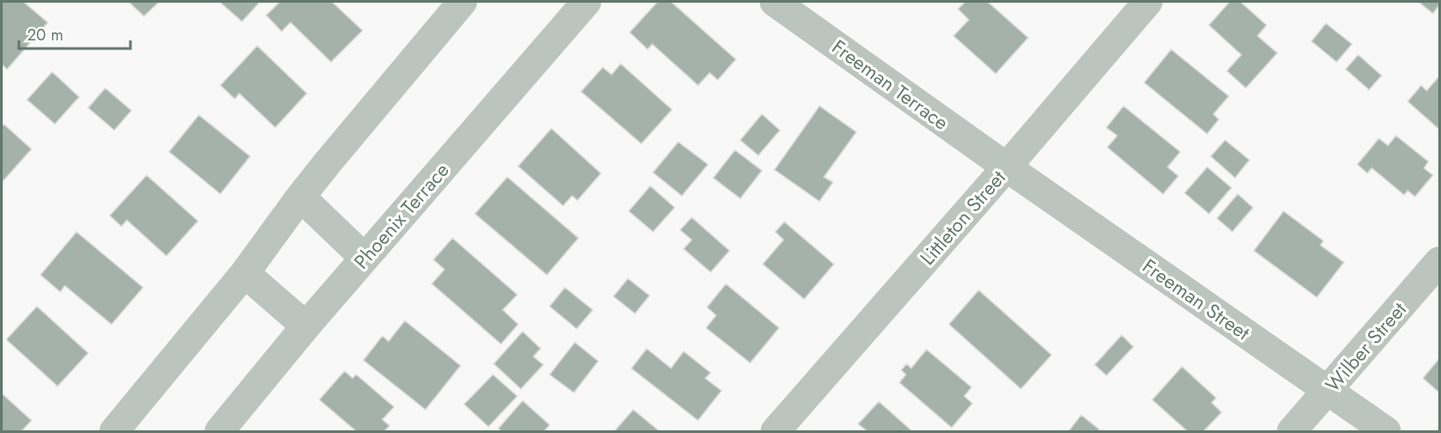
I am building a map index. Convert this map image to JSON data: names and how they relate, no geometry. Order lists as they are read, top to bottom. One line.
{"streets":{"street":["Freeman Terrace","Phoenix Terrace","Littleton Street","Freeman Street","Wilber Street"]},"crossings":[["Freeman Terrace","Littleton Street"],["Freeman Terrace","Freeman Street"],["Littleton Street","Freeman Street"],["Freeman Street","Wilber Street"]],"scale_bar":"20 m"}
